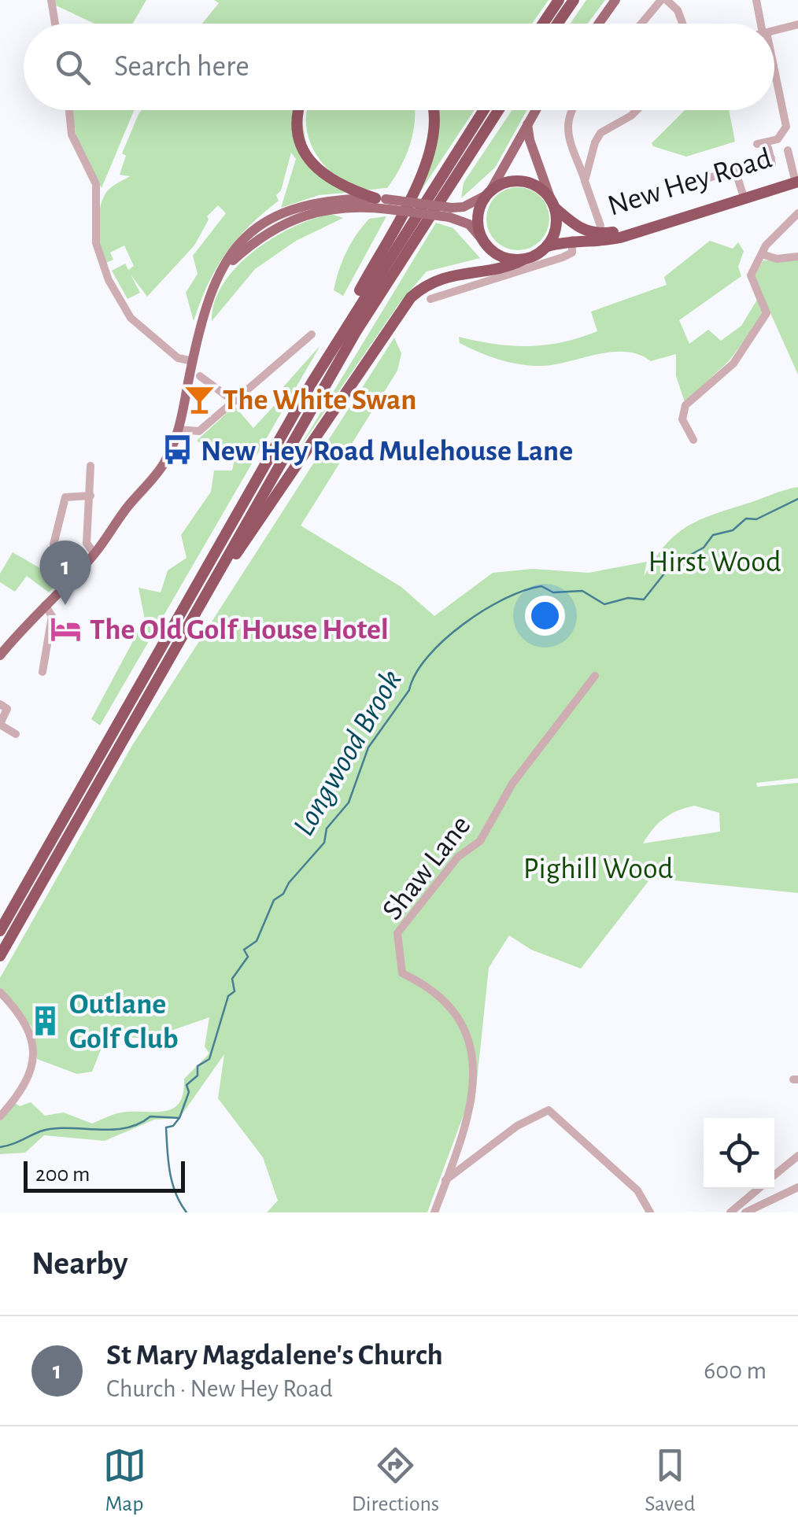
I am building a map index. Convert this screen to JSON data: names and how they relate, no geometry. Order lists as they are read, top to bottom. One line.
{"streets":{"highway":["New Hey Road"],"street":["Shaw Lane"]},"water":["Longwood Brook"],"parks":["Hirst Wood","Pighill Wood"],"places":{"bar":["The White Swan"],"bus stop":["New Hey Road Mulehouse Lane"],"hotel":["The Old Golf House Hotel"],"building":["Outlane Golf Club"]},"scale_bar":"200 m","page":{"search":"Search here","pins":"1","scale":"200 m","heading":"Nearby","list":[{"mark":"1","name":"St Mary Magdalene's Church","note":"Church · New Hey Road","value":"600 m"}],"nav":["Map","Directions","Saved"]}}
